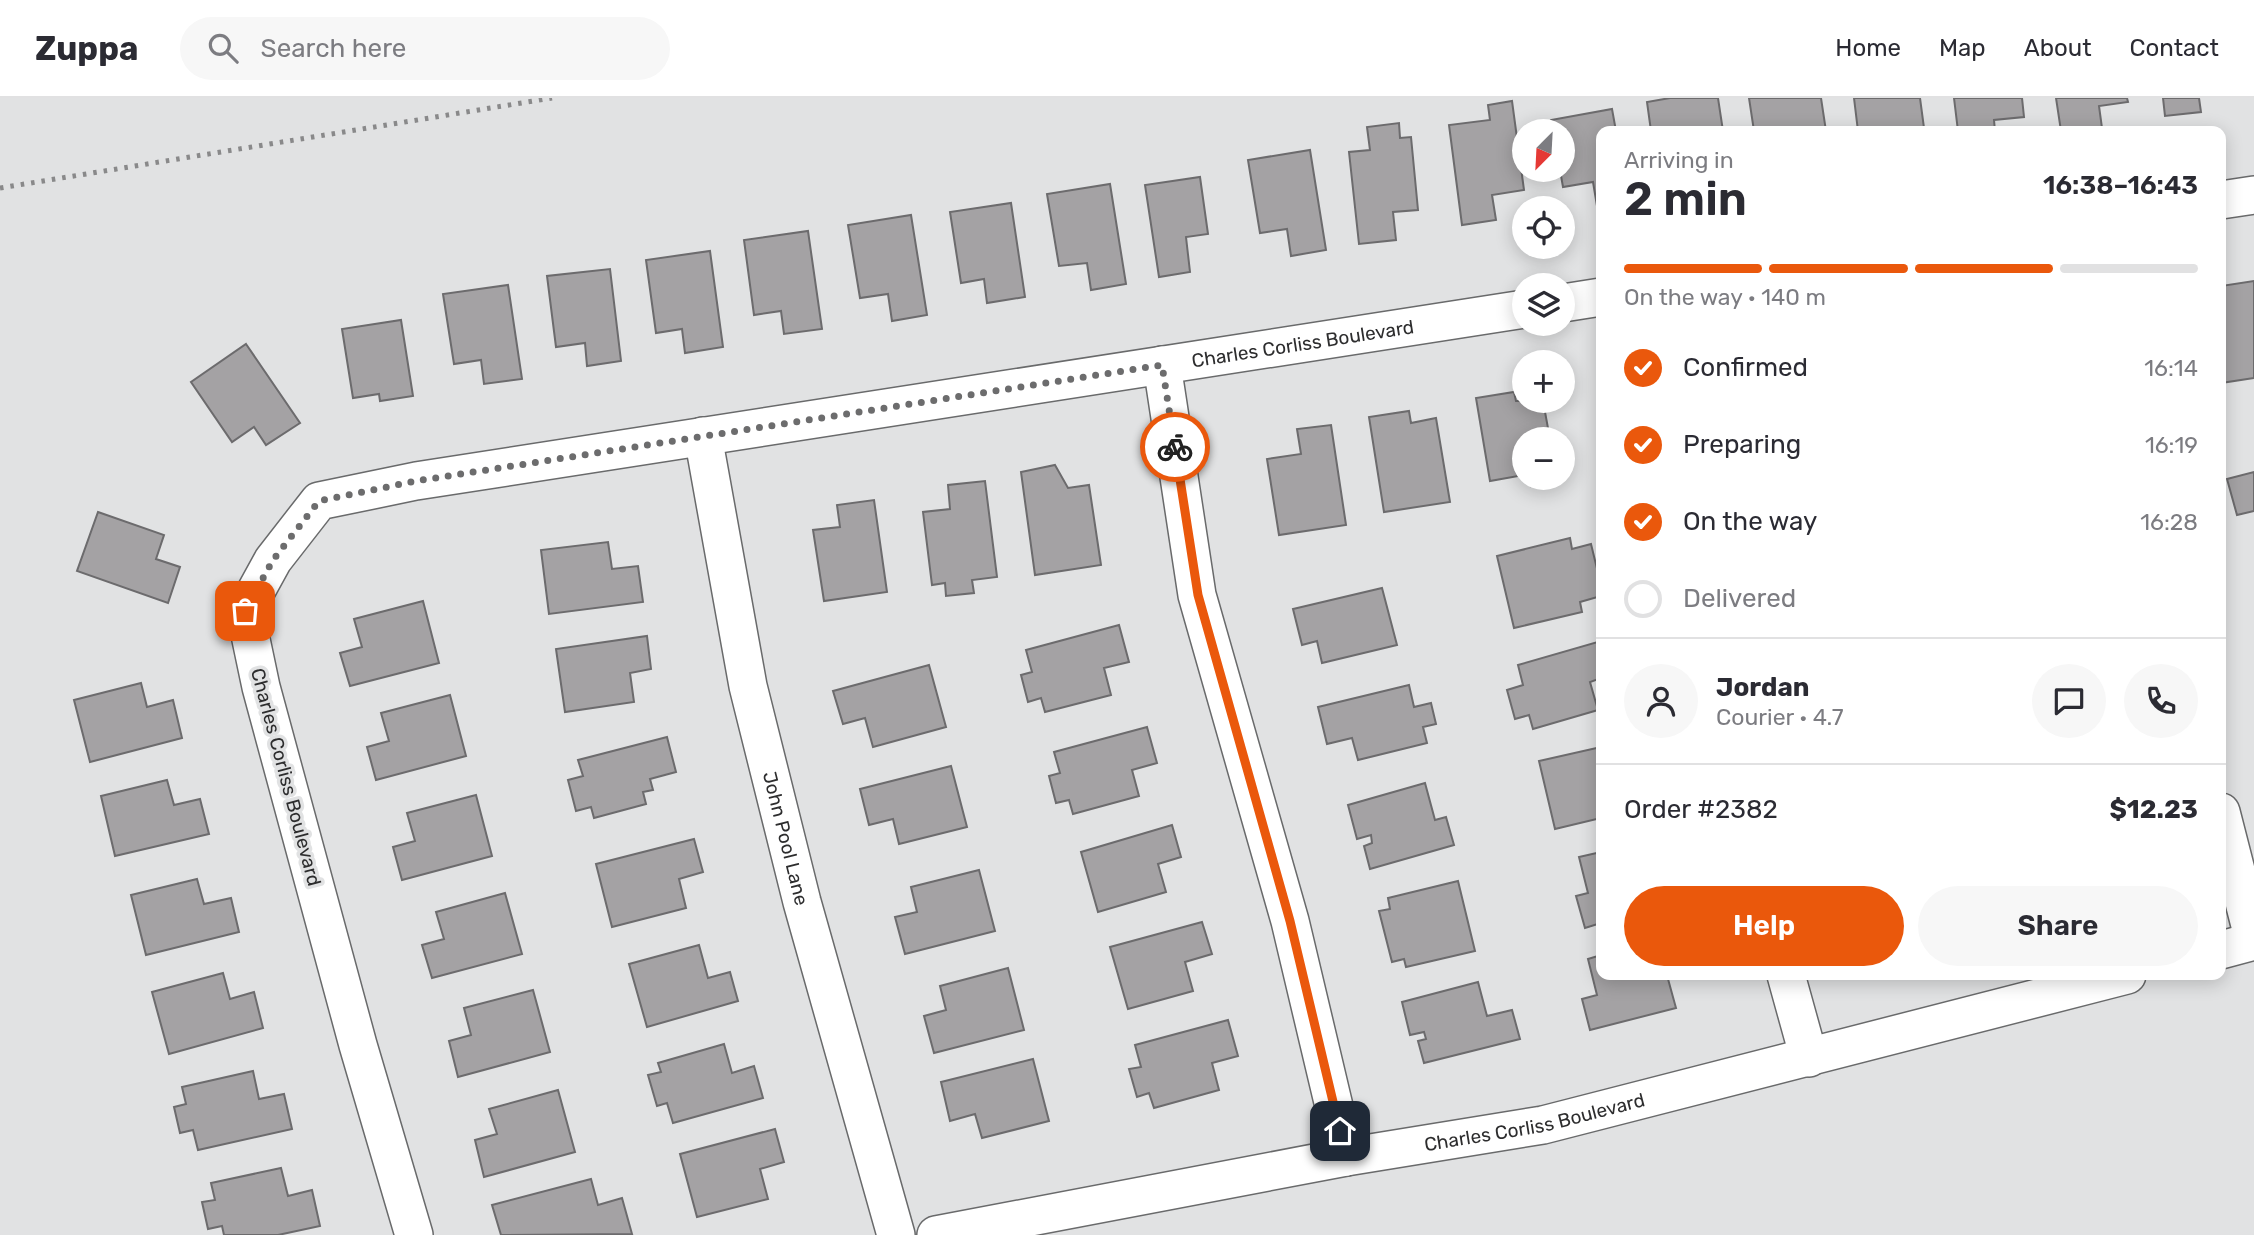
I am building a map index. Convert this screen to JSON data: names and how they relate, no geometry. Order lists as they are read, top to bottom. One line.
{"streets":{"street":["Charles Corliss Boulevard","John Pool Lane"]},"crossings":[["Charles Corliss Boulevard","John Pool Lane"]],"north":"bottom left","page":{"header":"Zuppa","search":"Search here","nav":["Home","Map","About","Contact"],"map_buttons":["+","−"],"heading":["2 min","Arriving in","16:38–16:43"],"panel":["Jordan","Courier · 4.7","Order #2382","$12.23"],"bar":"On the way · 140 m","list":[["Confirmed","16:14"],["Preparing","16:19"],["On the way","16:28"],"Delivered"],"buttons":["Help","Share"]}}
